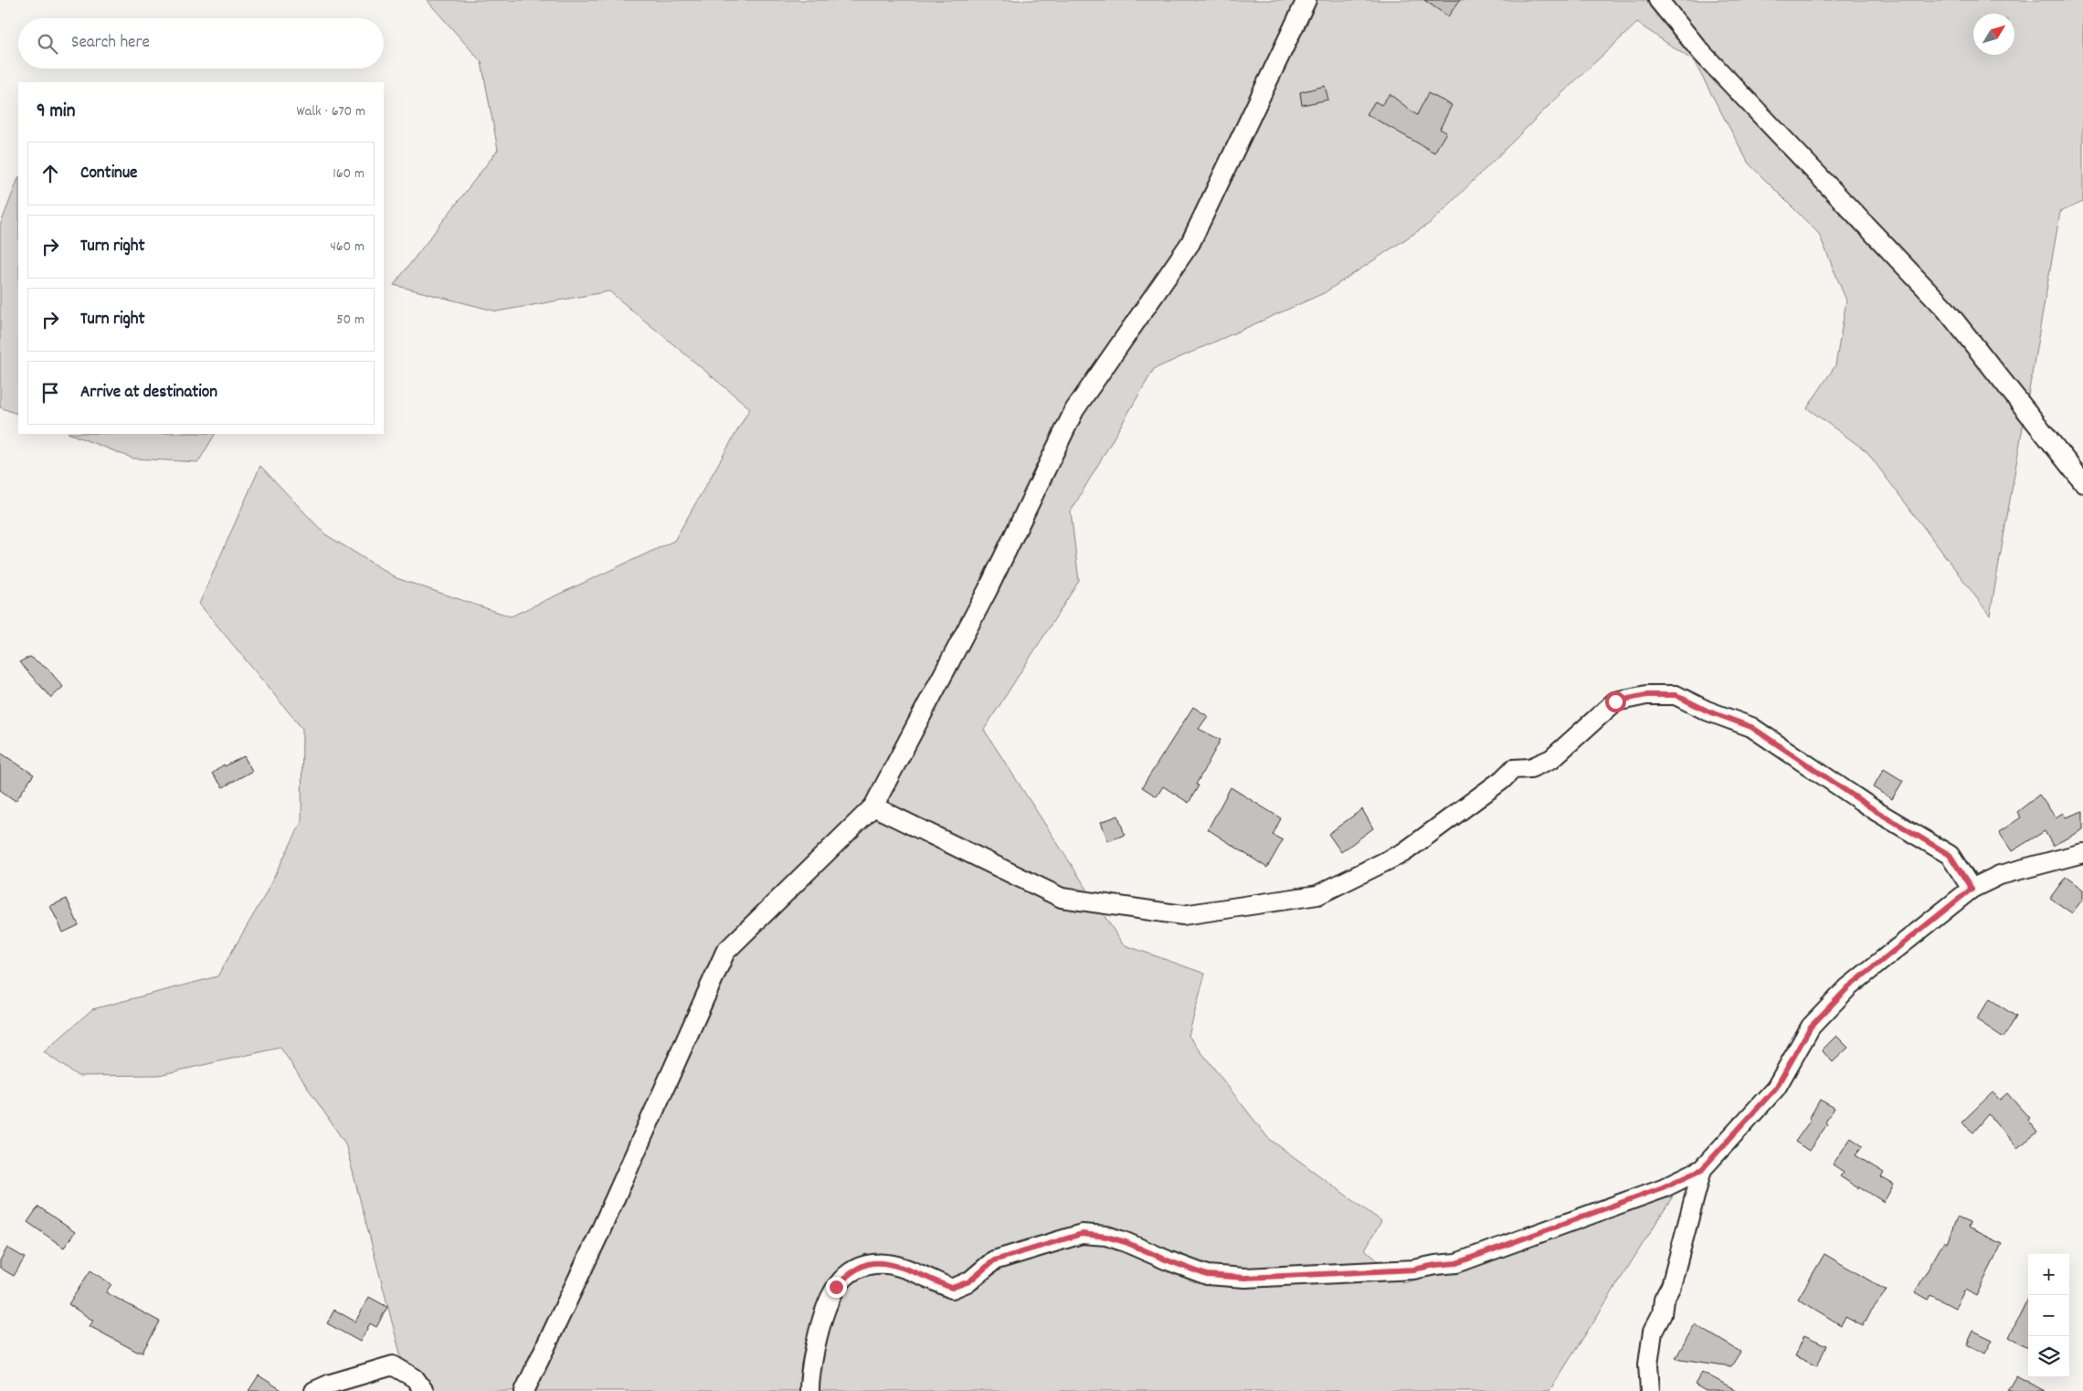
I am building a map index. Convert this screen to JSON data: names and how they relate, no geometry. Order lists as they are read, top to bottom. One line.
{"north":"top right","page":{"search":"Search here","heading":["9 min","Walk · 670 m"],"list":[["Continue","160 m"],["Turn right","460 m"],["Turn right","50 m"],"Arrive at destination"],"map_buttons":["+","−"]}}
